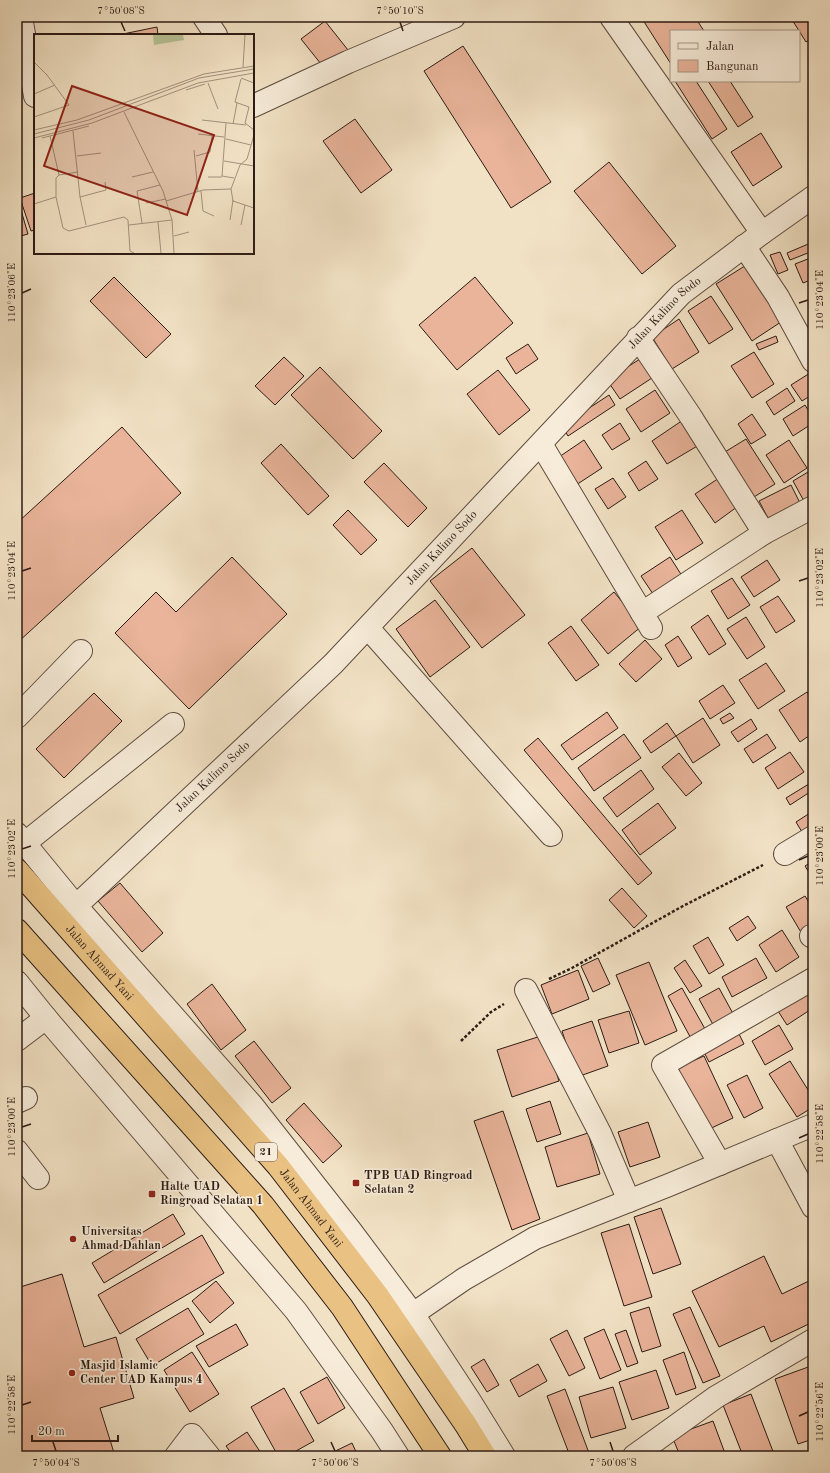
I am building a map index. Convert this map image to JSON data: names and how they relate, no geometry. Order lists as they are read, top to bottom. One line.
{"streets":{"highway":["Jalan Ahmad Yani","21"],"street":["Jalan Kalimo Sodo"]},"places":{"transit":["TPB UAD Ringroad Selatan 2","Halte UAD Ringroad Selatan 1"],"other":["Universitas Ahmad Dahlan","Masjid Islamic Center UAD Kampus 4"]},"legend":["Jalan","Bangunan"],"scale_bar":"20 m","coordinates":["7°50'08\"S","7°50'10\"S","110°23'06\"E","110°23'04\"E","110°23'02\"E","110°23'00\"E","110°22'58\"E","110°22'56\"E","7°50'04\"S","7°50'06\"S"]}
